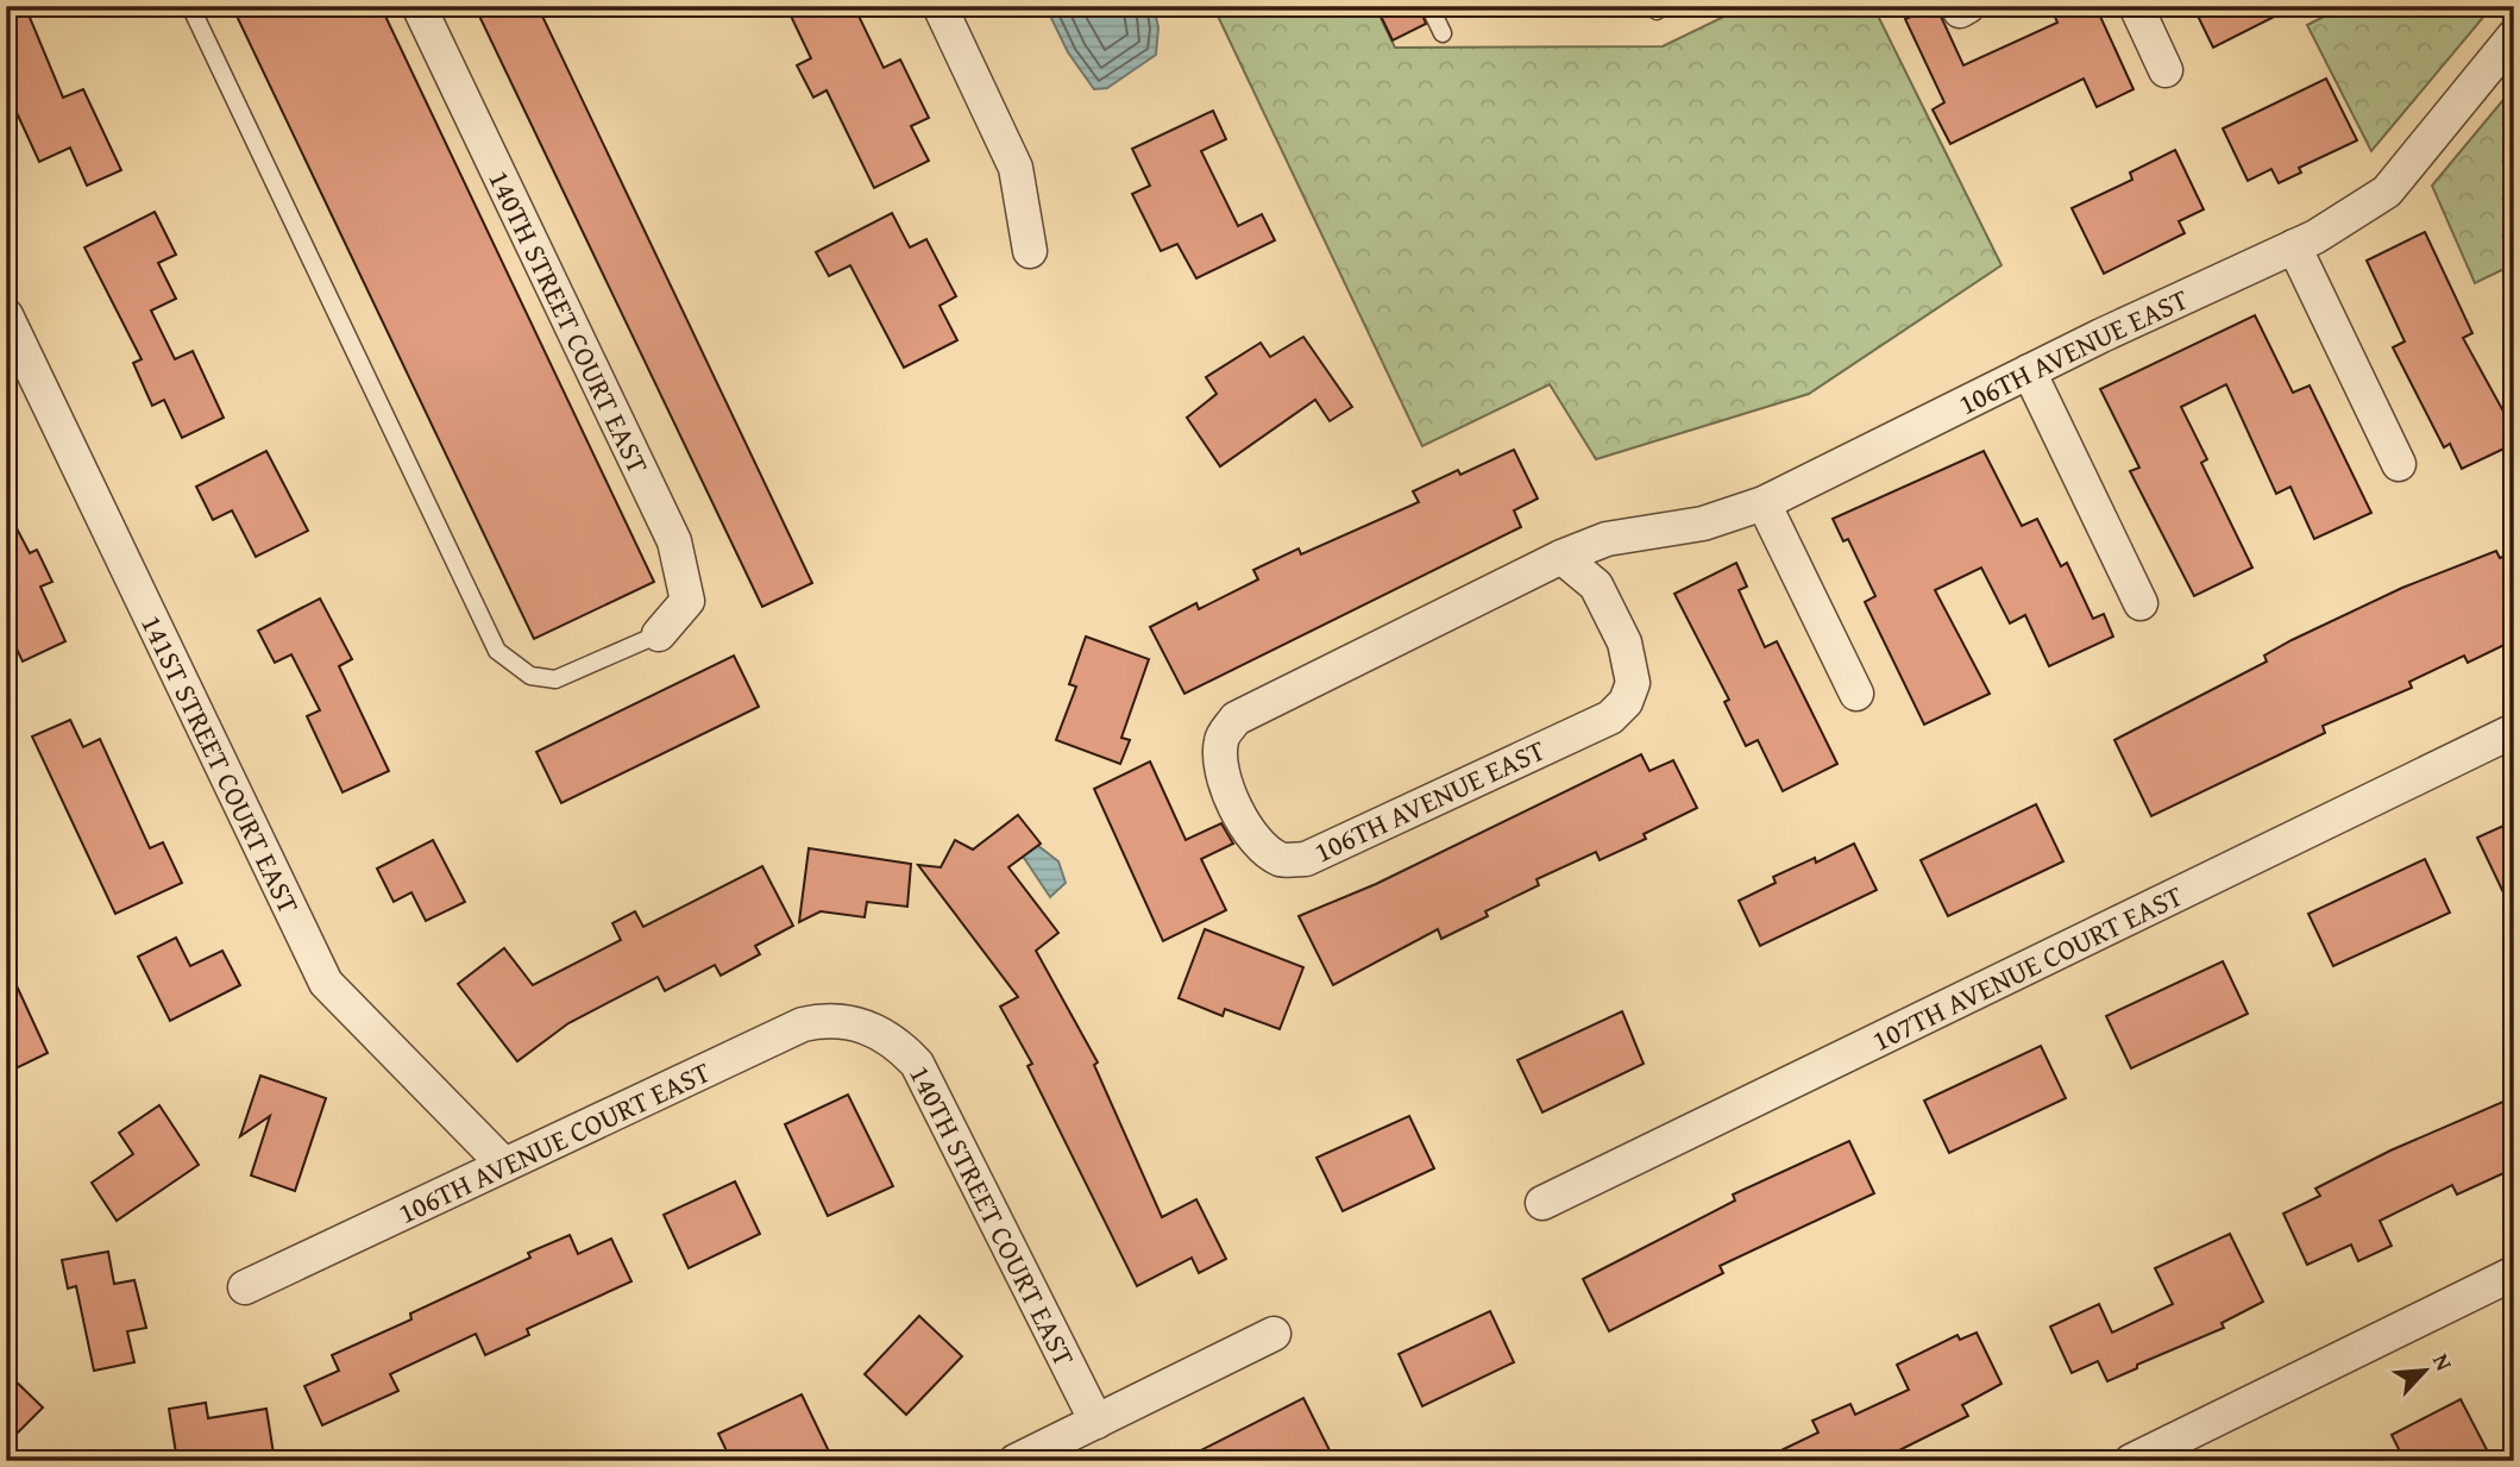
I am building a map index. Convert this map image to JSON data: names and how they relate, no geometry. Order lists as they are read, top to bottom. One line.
{"streets":{"street":["140TH STREET COURT EAST","106TH AVENUE EAST","141ST STREET COURT EAST","107TH AVENUE COURT EAST","106TH AVENUE COURT EAST"]},"crossings":[["140TH STREET COURT EAST","106TH AVENUE COURT EAST"],["141ST STREET COURT EAST","106TH AVENUE COURT EAST"]],"north":"top right"}
